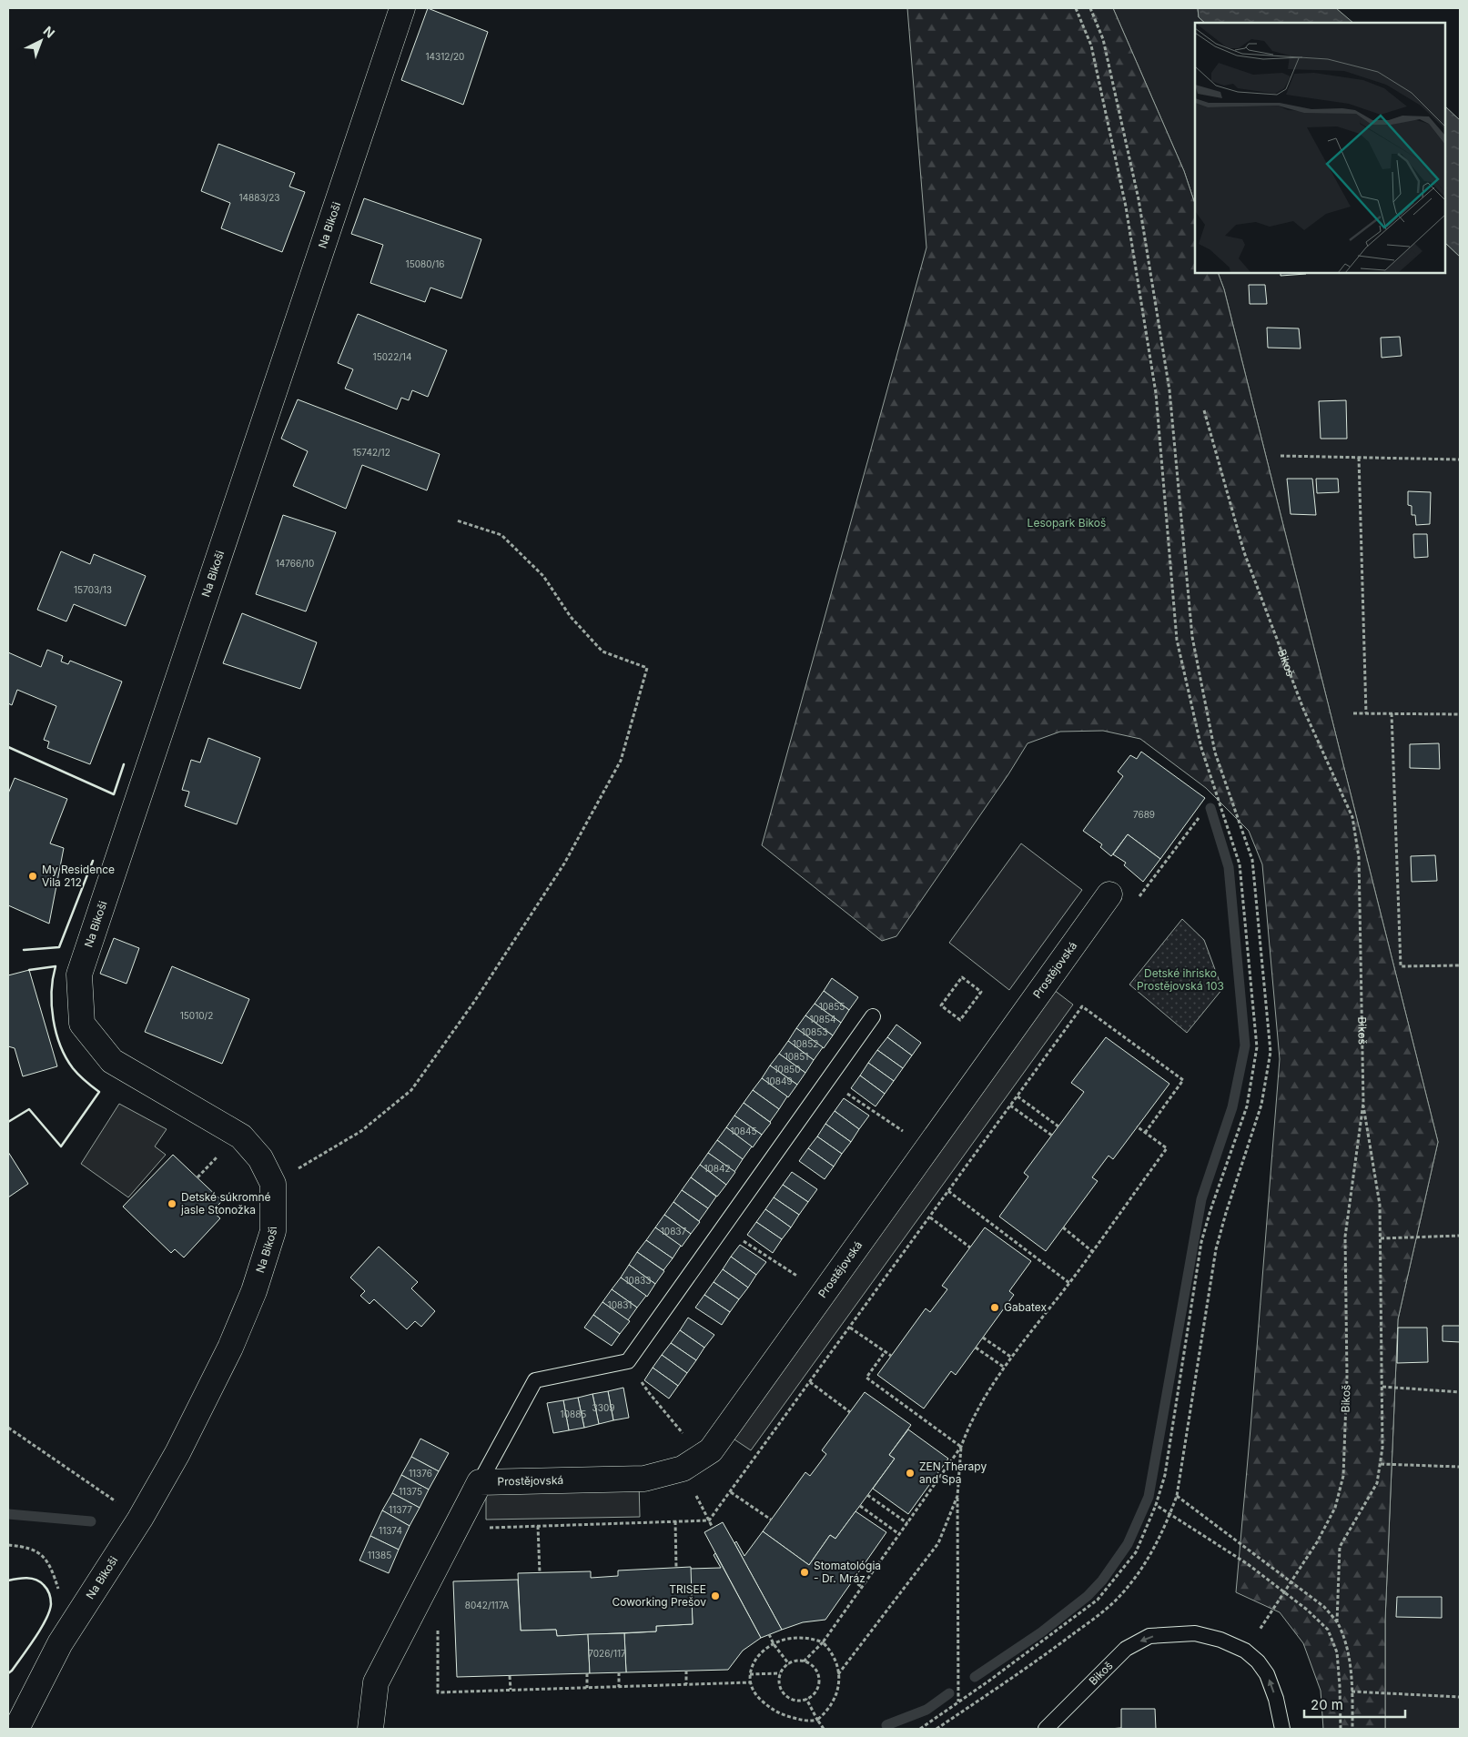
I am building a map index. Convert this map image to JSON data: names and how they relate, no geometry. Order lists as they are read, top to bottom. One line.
{"streets":{"street":["Na Bikoši","Prostějovská"],"lane":["Bikoš"]},"parks":["Lesopark Bikoš","Detské ihrisko Prostějovská 103"],"places":["My Residence Vila 212","Detské súkromné jasle Stonožka","Gabatex","ZEN Therapy and Spa","Stomatológia - Dr. Mráz","TRISEE Coworking Prešov"],"house_numbers":["14312/20","14883/23","15080/16","15022/14","15742/12","14766/10","15703/13","7689","10855","15010/2","10854","10853","10852","10851","10850","10849","10845","10842","10837","10833","10831","3309","10885","11376","11375","11377","11374","11385","8042/117A","7026/117"],"scale_bar":"20 m","north":"top right"}
